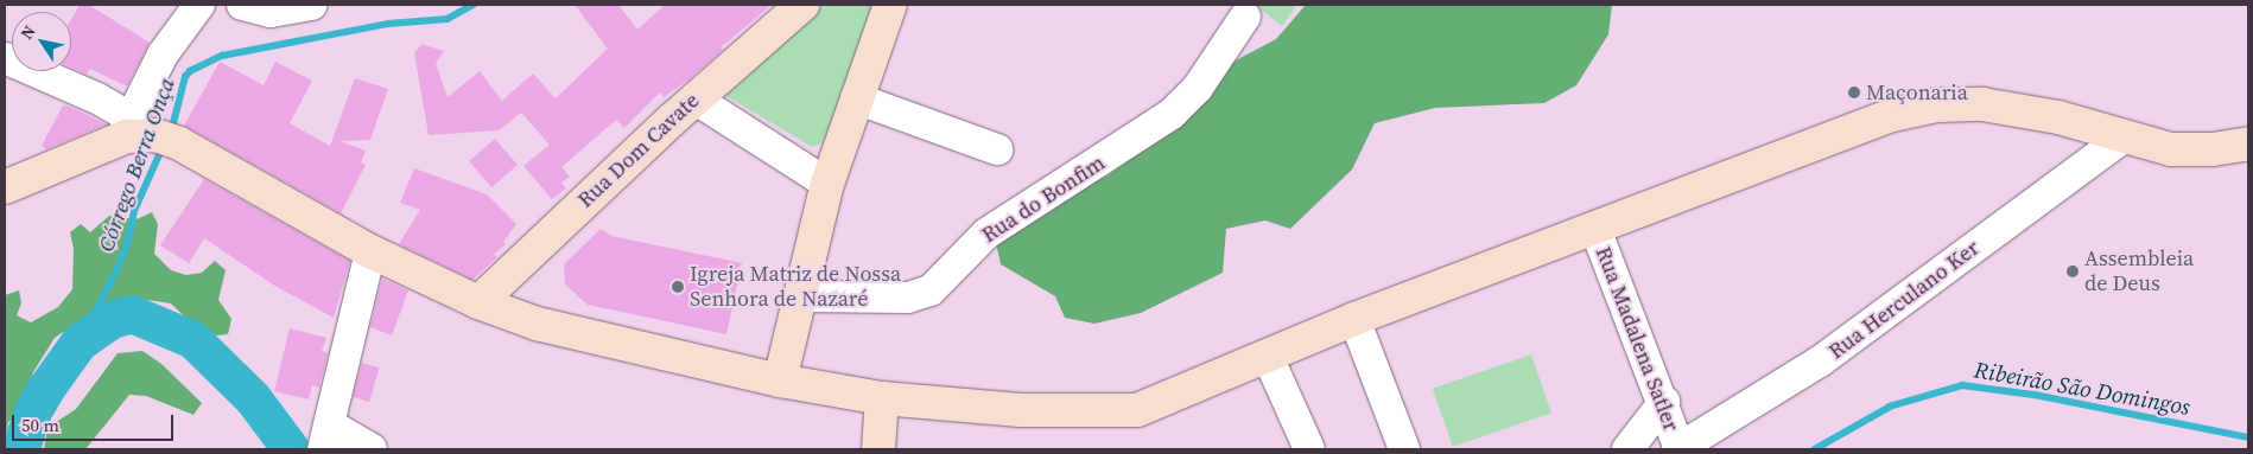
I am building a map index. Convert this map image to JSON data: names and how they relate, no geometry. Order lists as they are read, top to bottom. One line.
{"streets":{"main road":["Rua Dom Cavate"],"street":["Rua do Bonfim","Rua Herculano Ker","Rua Madalena Satler"]},"crossings":[["Rua Herculano Ker","Rua Madalena Satler"]],"water":["Córrego Berra Onça","Ribeirão São Domingos"],"places":["Maçonaria","Assembleia de Deus","Igreja Matriz de Nossa Senhora de Nazaré"],"scale_bar":"50 m","north":"top left"}
